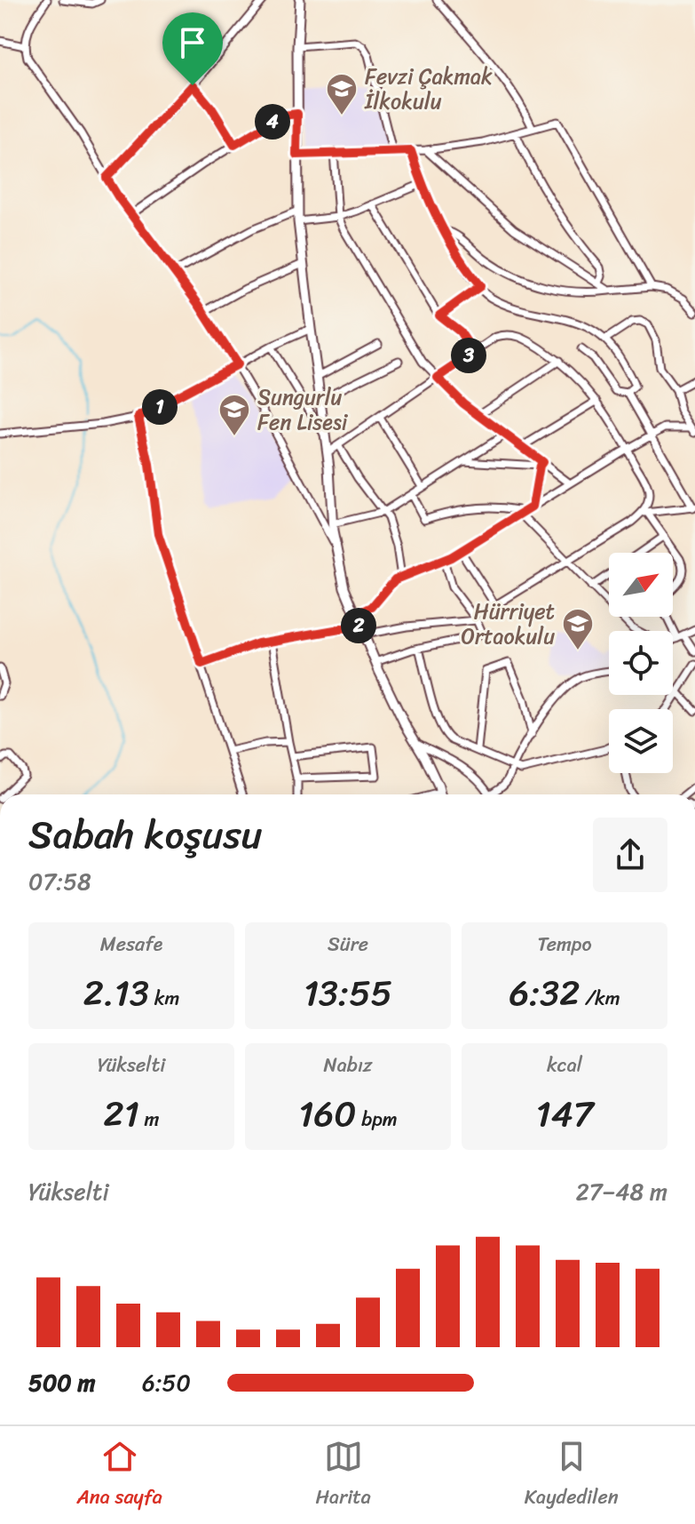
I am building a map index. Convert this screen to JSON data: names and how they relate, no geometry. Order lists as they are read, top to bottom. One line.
{"places":{"school or university":["Fevzi Çakmak İlkokulu","Sungurlu Fen Lisesi","Hürriyet Ortaokulu"]},"north":"top right","page":{"pins":["4","3","1","2"],"heading":["Sabah koşusu","07:58"],"stats":[["Mesafe","2.13 km"],["Süre","13:55"],["Tempo","6:32 /km"],["Yükselti","21 m"],["Nabız","160 bpm"],["kcal","147"]],"chart":["Yükselti","27–48 m"],"list":[{"name":"500 m","note":"6:50"}],"tabs":["Ana sayfa","Harita","Kaydedilen"]}}
